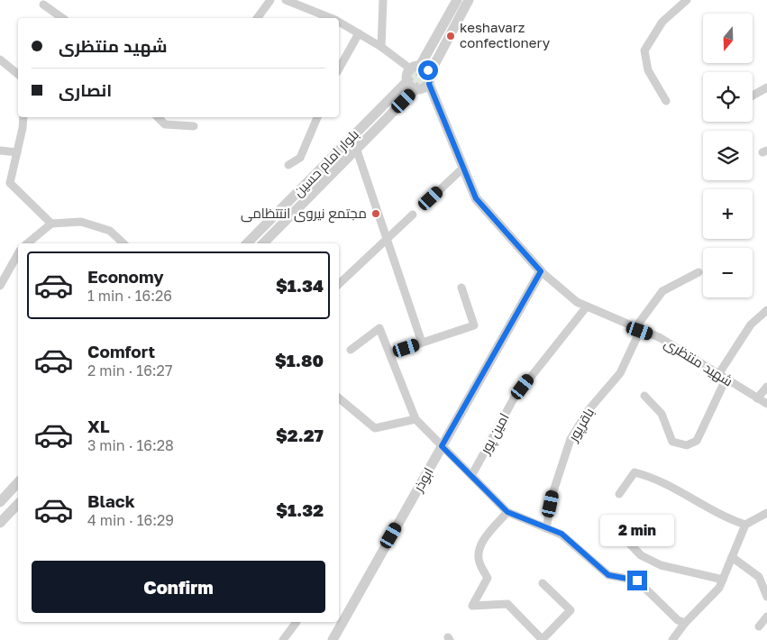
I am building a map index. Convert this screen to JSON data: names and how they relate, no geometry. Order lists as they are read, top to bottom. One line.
{"streets":{"street":["بلوار امام حسین","شهید منتظری","باقرپور","امین پور","ابوذر"]},"crossings":[["بلوار امام حسین","شهید منتظری"],["شهید منتظری","باقرپور"],["شهید منتظری","امین پور"],["شهید منتظری","ابوذر"]],"places":["keshavarz confectionery","مجتمع نیروی انتتظامی"],"north":"bottom","page":{"map_buttons":["+","−"],"banner":["شهید منتظری","انصاری"],"list":[{"name":"Economy","note":"1 min · 16:26","value":"$1.34"},{"name":"Comfort","note":"2 min · 16:27","value":"$1.80"},{"name":"XL","note":"3 min · 16:28","value":"$2.27"},{"name":"Black","note":"4 min · 16:29","value":"$1.32"}],"bubble":"2 min","buttons":"Confirm"}}
